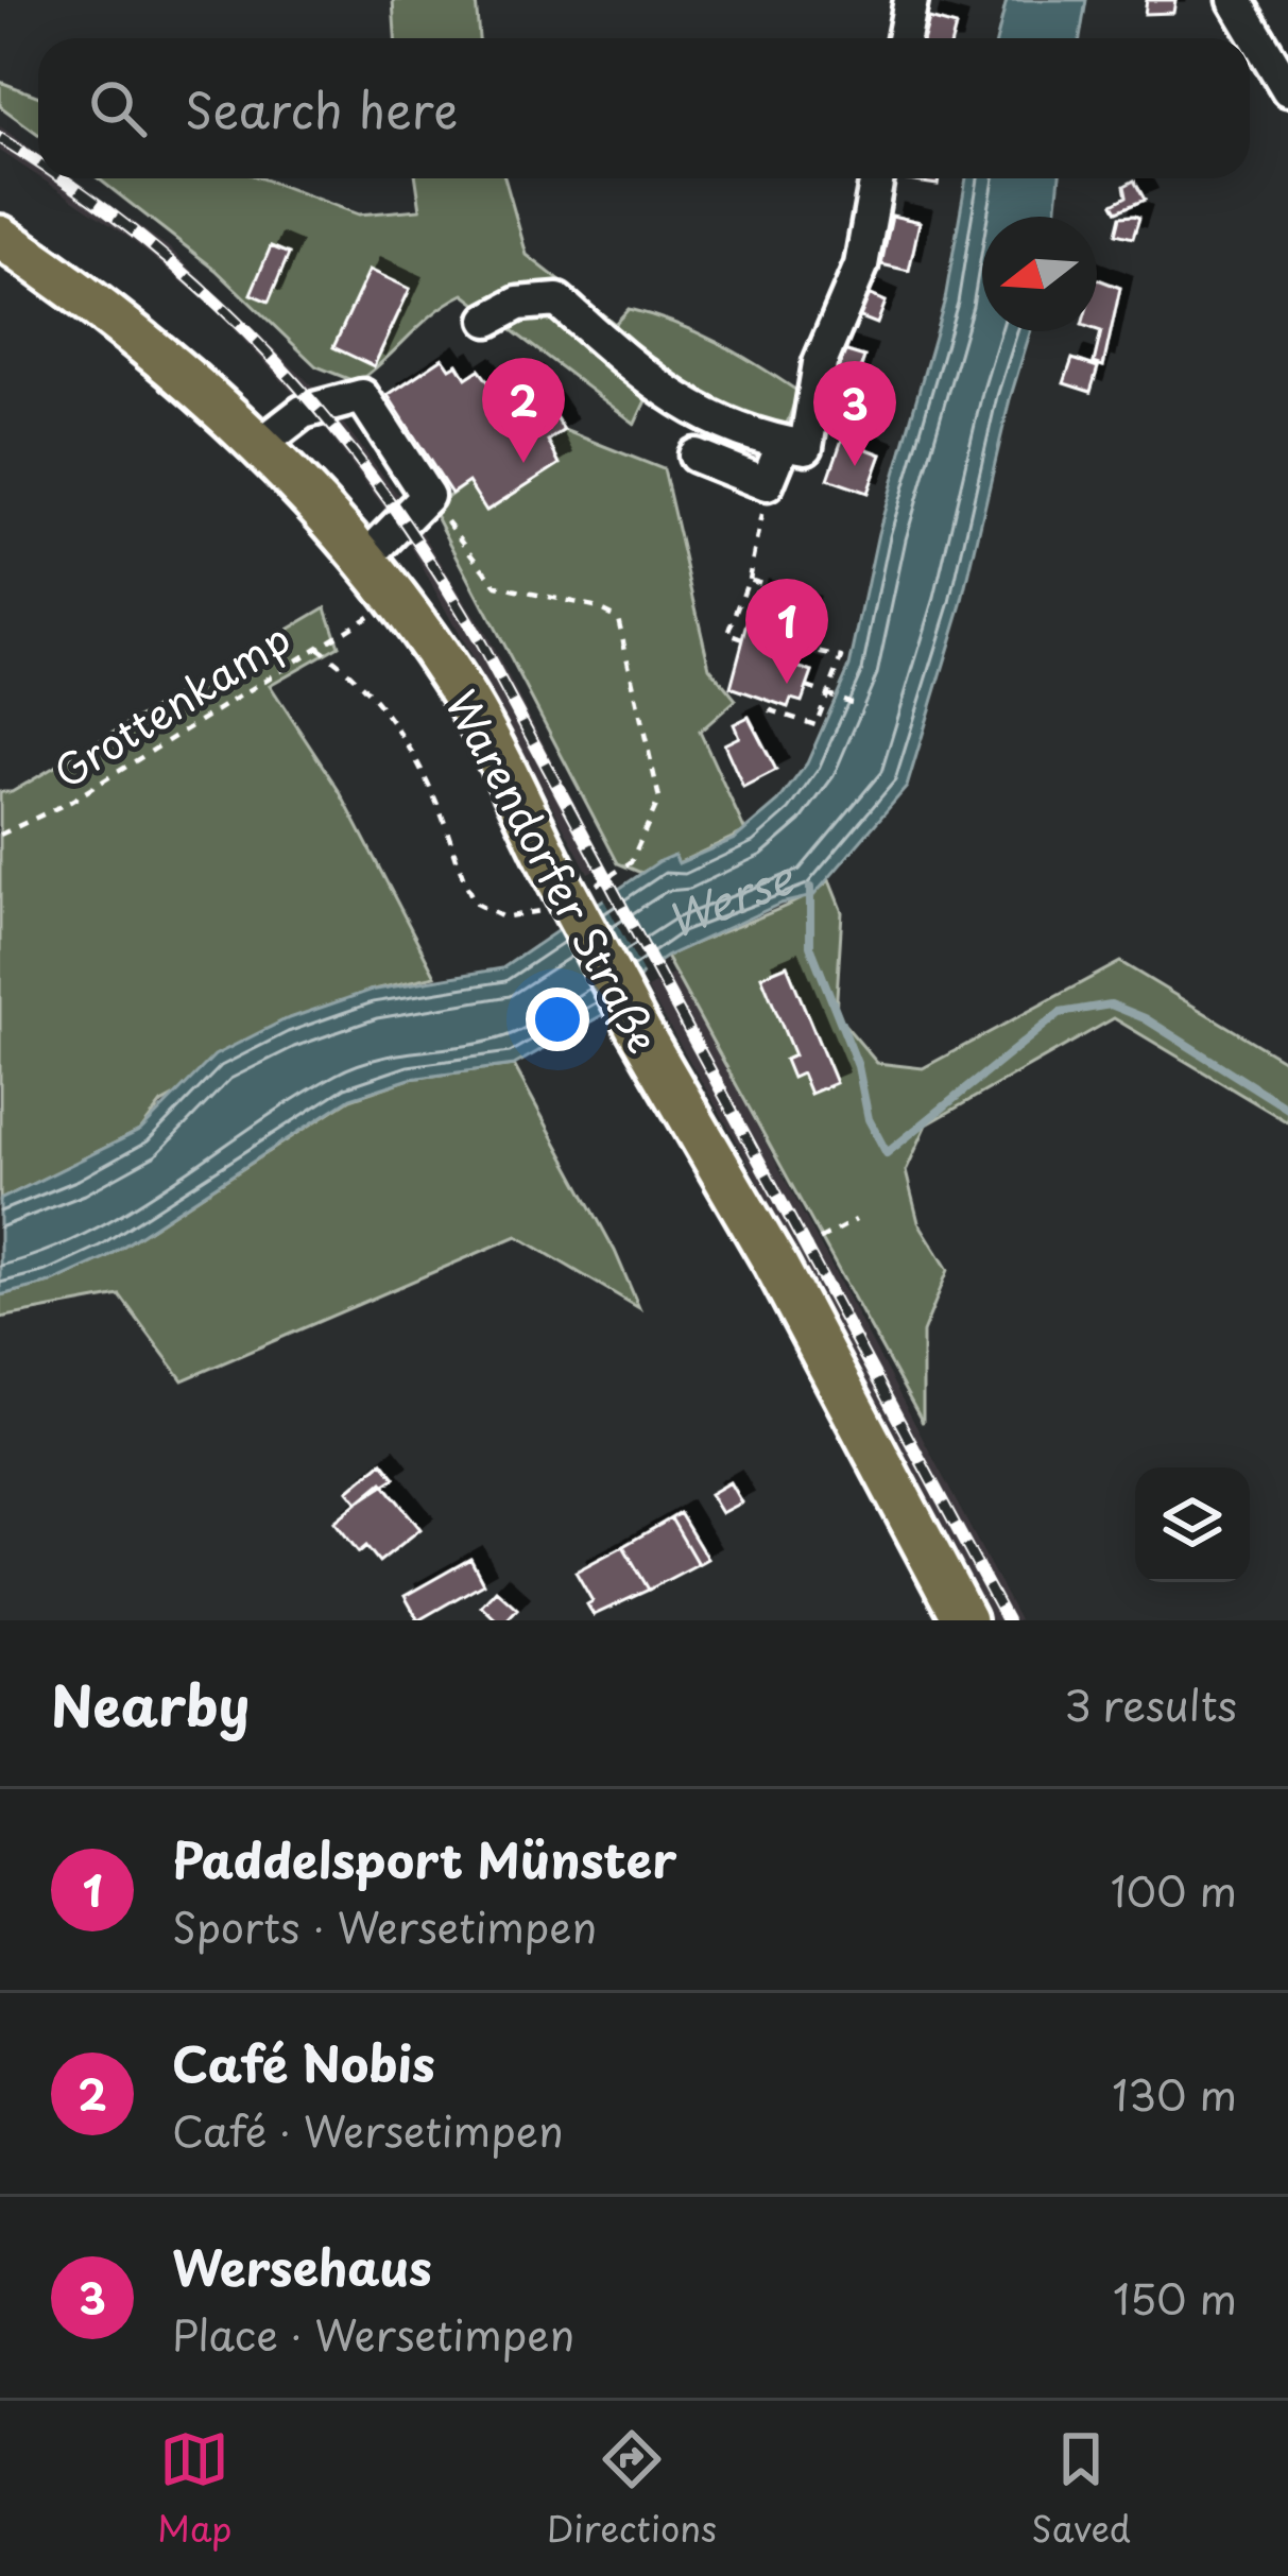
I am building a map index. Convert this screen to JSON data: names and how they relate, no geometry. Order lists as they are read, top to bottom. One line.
{"streets":{"main road":["Warendorfer Straße"],"path":["Grottenkamp"]},"water":["Werse"],"north":"left","page":{"search":"Search here","pins":["2","3","1"],"heading":["Nearby","3 results"],"list":[{"mark":"1","name":"Paddelsport Münster","note":"Sports · Wersetimpen","value":"100 m"},{"mark":"2","name":"Café Nobis","note":"Café · Wersetimpen","value":"130 m"},{"mark":"3","name":"Wersehaus","note":"Place · Wersetimpen","value":"150 m"}],"nav":["Map","Directions","Saved"]}}
